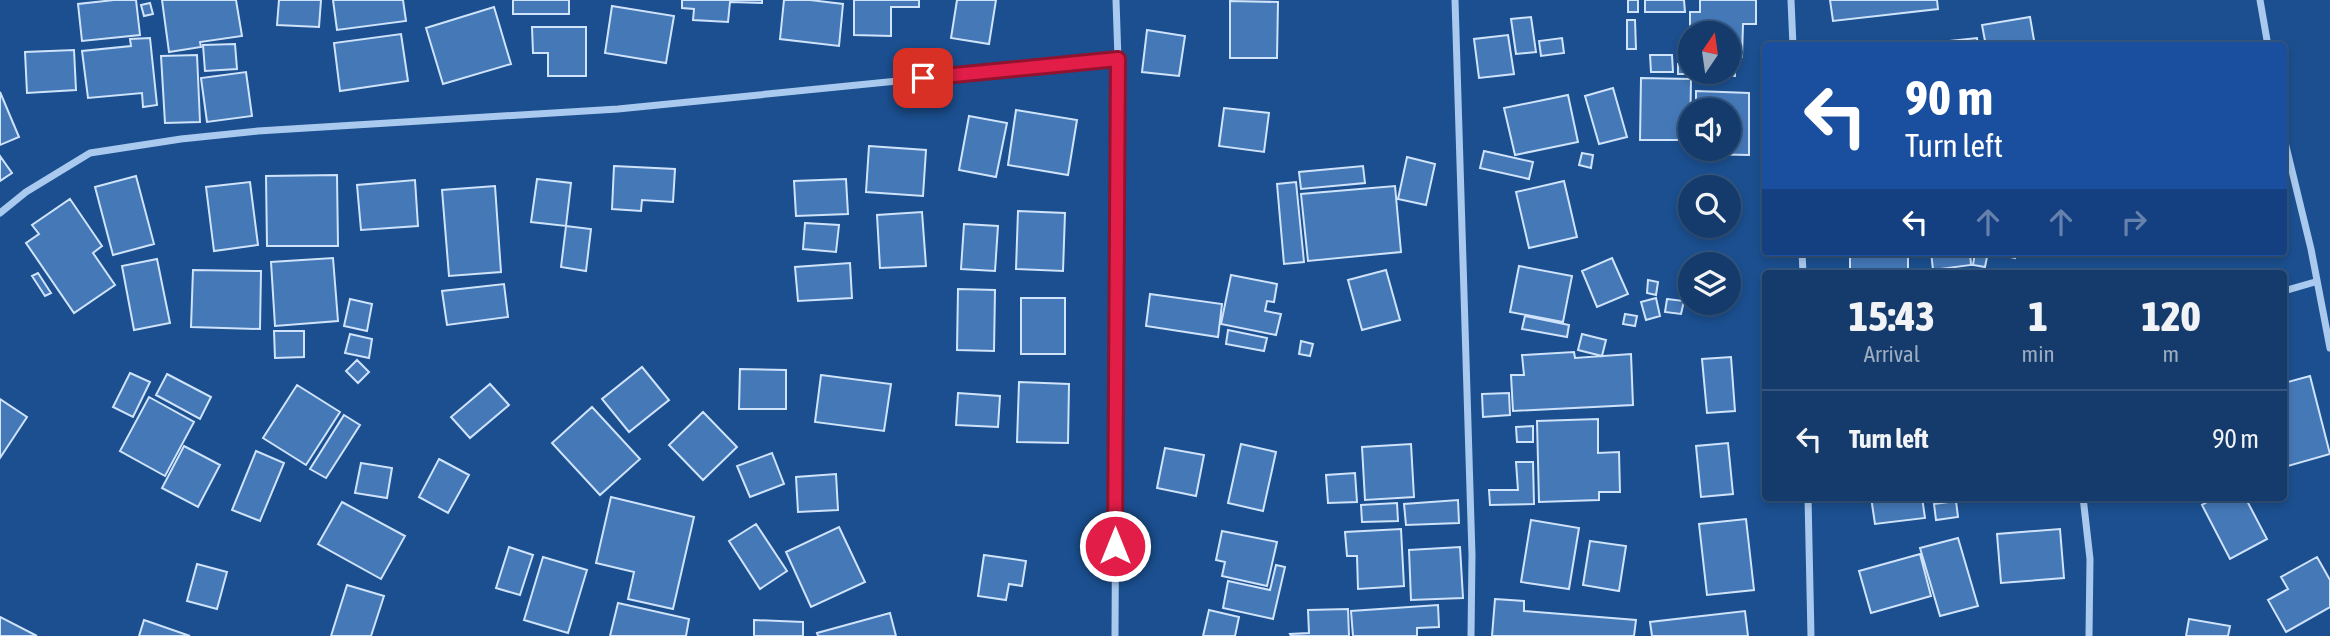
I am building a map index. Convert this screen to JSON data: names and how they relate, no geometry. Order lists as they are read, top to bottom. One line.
{"north":"top","page":{"turn":["90 m","Turn left"],"eta":["15:43","Arrival","1","min","120","m"],"list":[{"name":"Turn left","value":"90 m"}]}}
